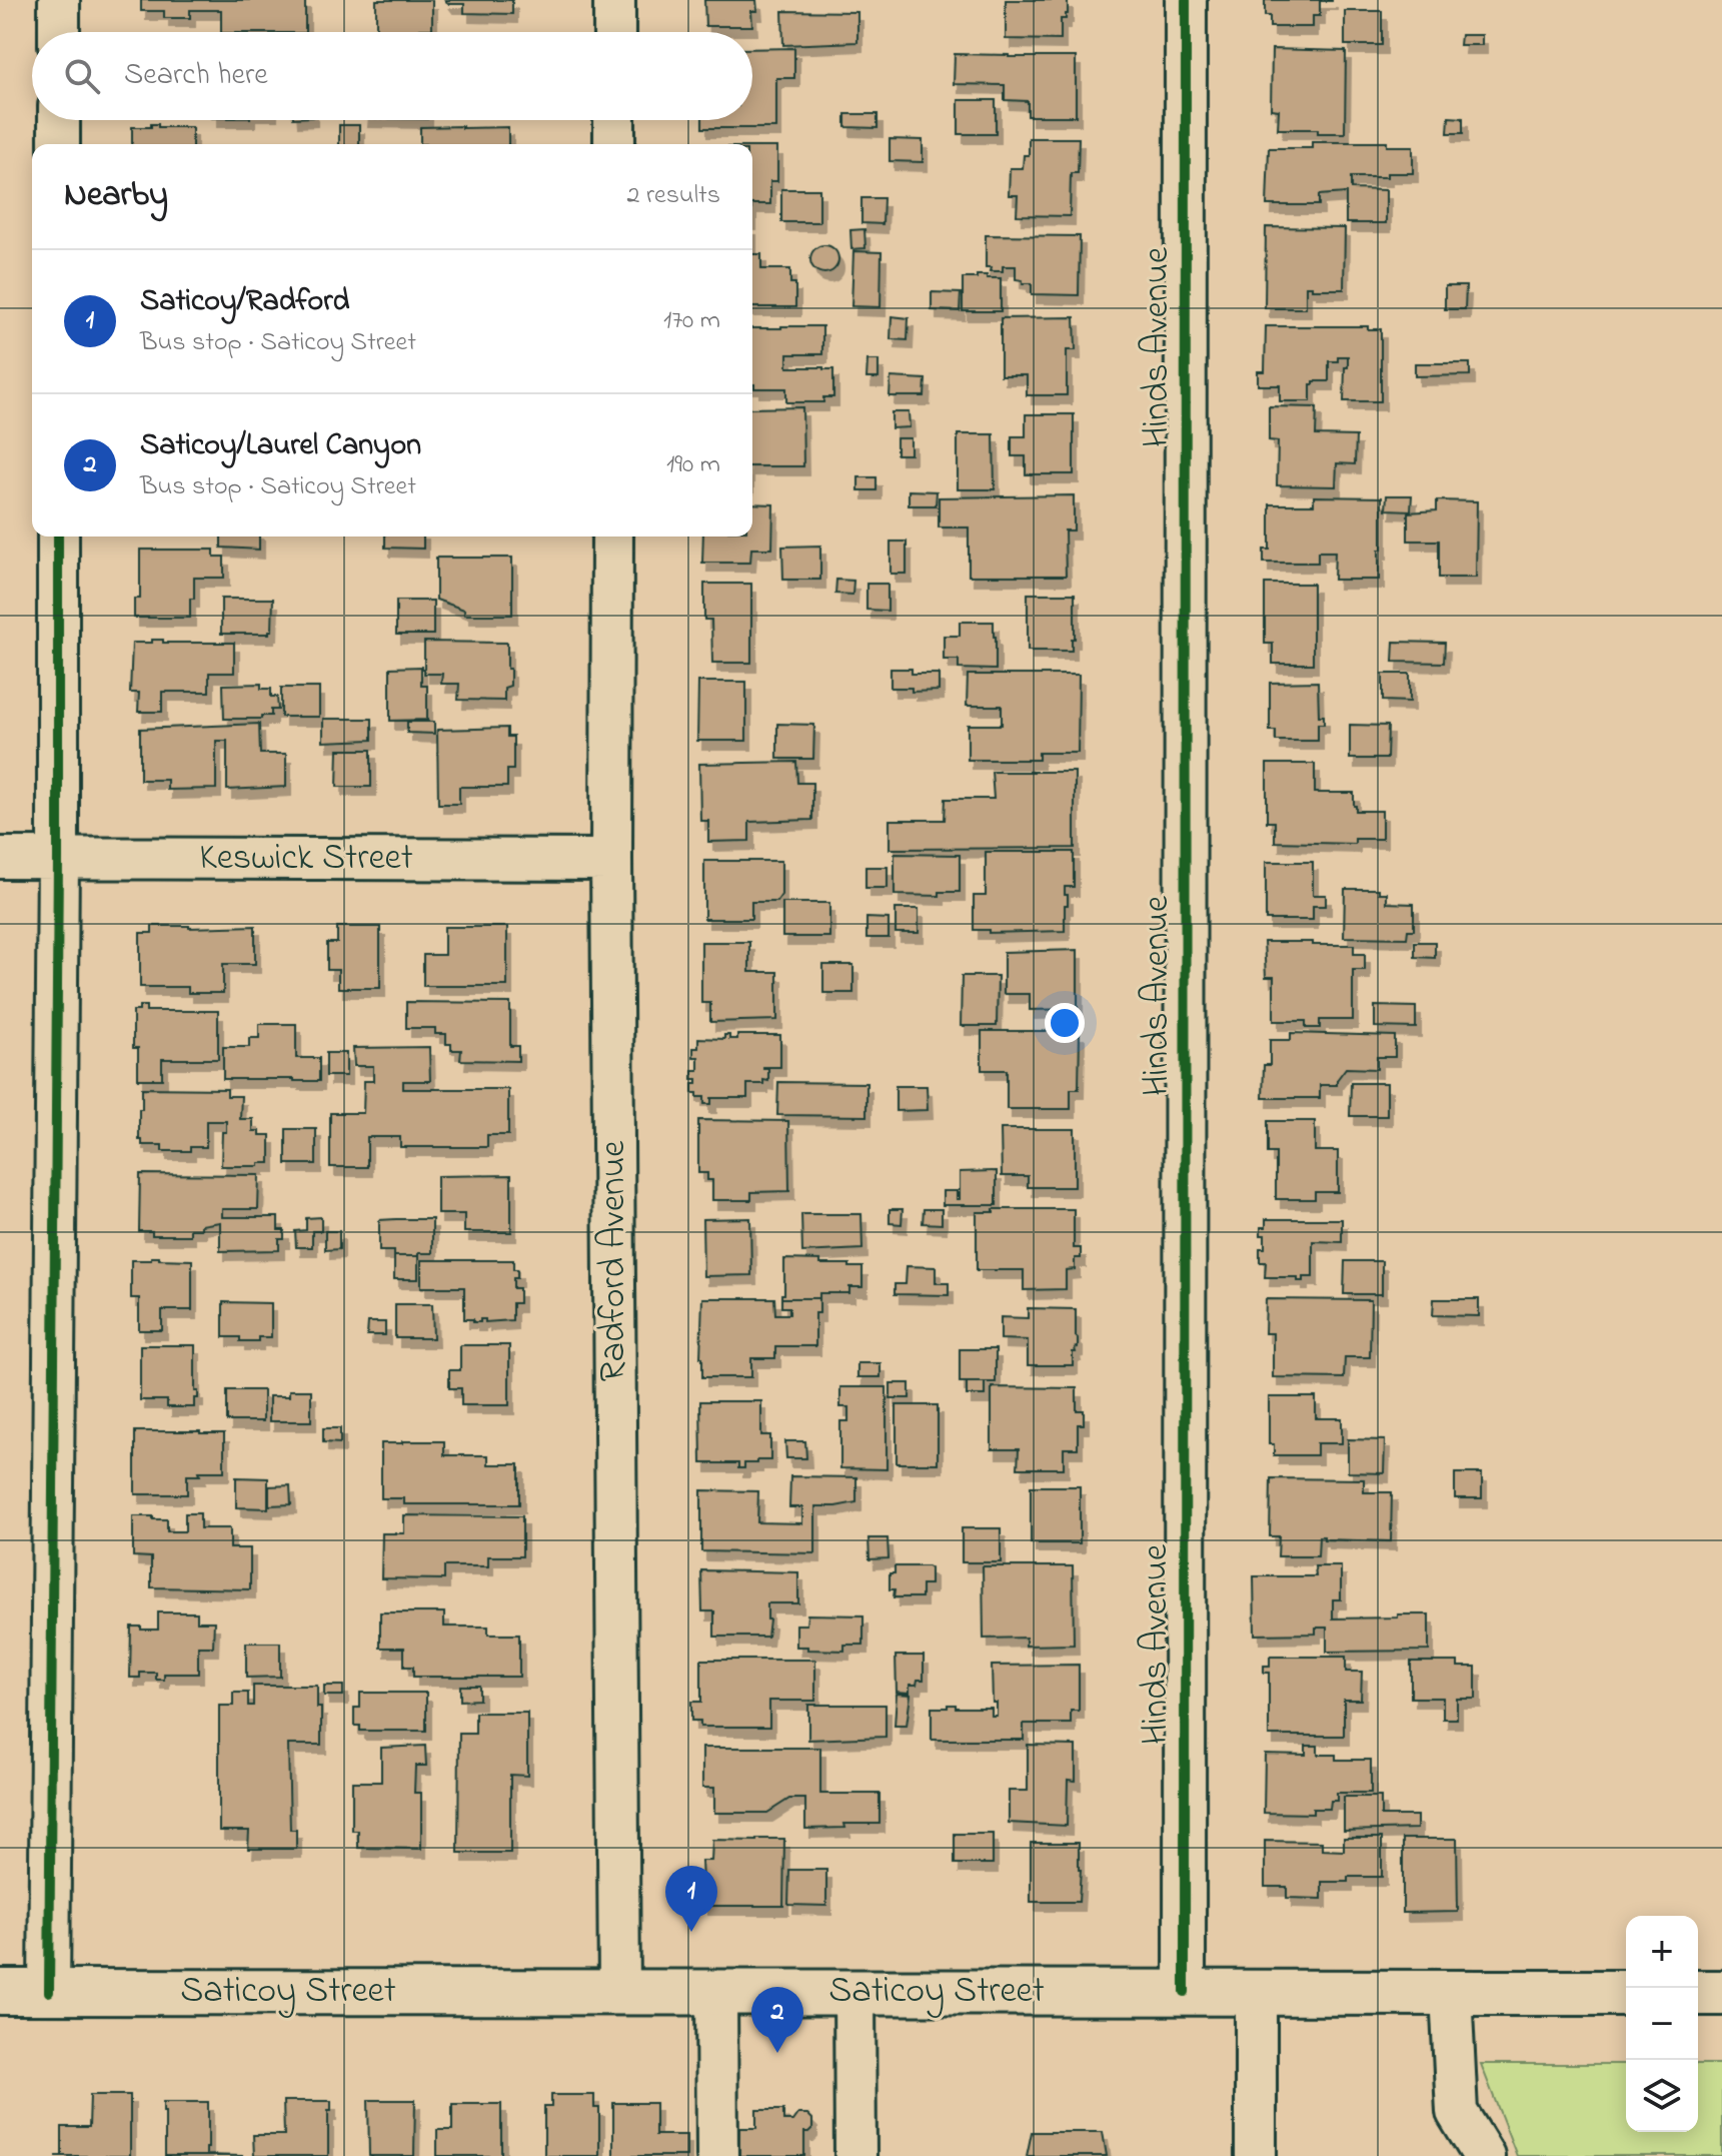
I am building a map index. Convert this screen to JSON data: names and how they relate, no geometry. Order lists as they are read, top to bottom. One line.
{"streets":{"main road":["Saticoy Street"],"street":["Hinds Avenue","Keswick Street","Radford Avenue"]},"crossings":[["Hinds Avenue","Saticoy Street"],["Keswick Street","Radford Avenue"],["Radford Avenue","Saticoy Street"]],"page":{"search":"Search here","heading":["Nearby","2 results"],"list":[{"mark":"1","name":"Saticoy/Radford","note":"Bus stop · Saticoy Street","value":"170 m"},{"mark":"2","name":"Saticoy/Laurel Canyon","note":"Bus stop · Saticoy Street","value":"190 m"}],"pins":["1","2"],"map_buttons":["+","−"]}}
